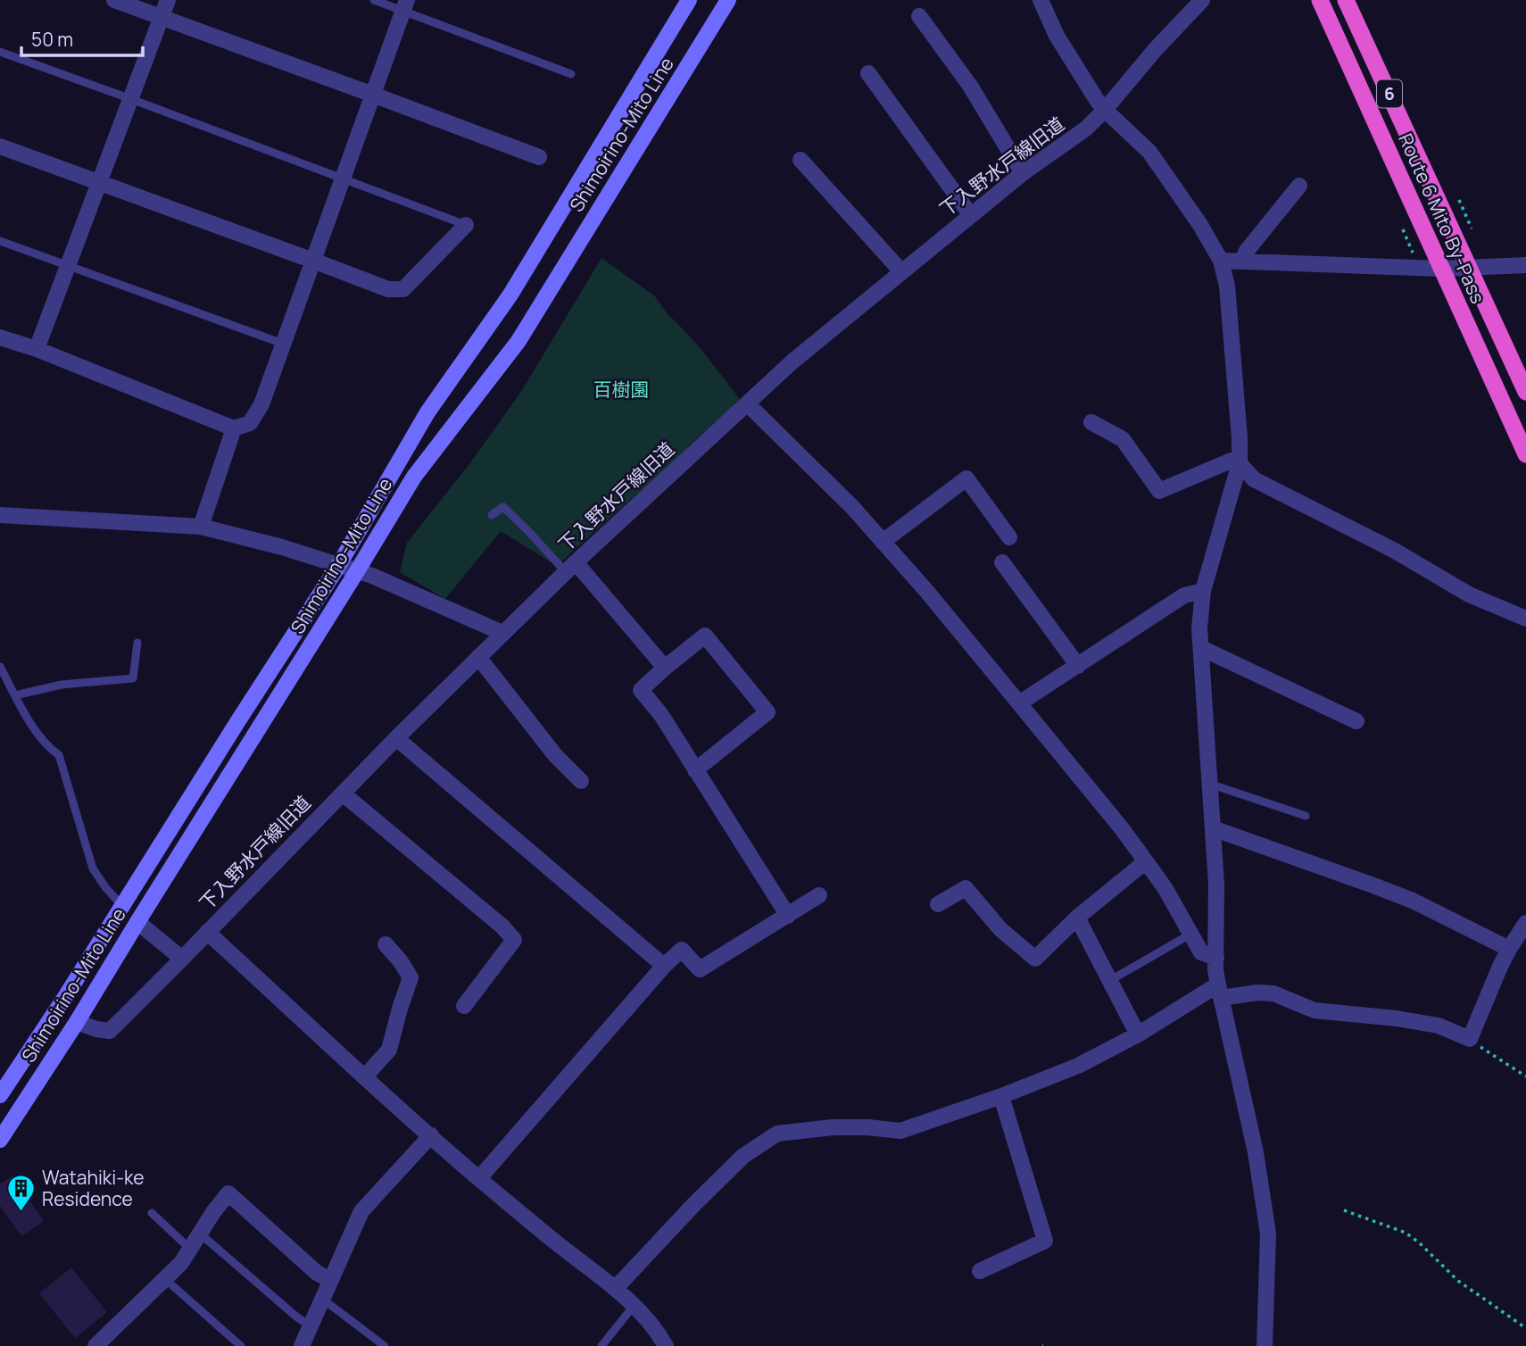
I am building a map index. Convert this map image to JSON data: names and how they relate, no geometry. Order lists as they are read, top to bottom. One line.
{"streets":{"highway":["6","Route 6 Mito By-Pass"],"main road":["Shimoirino-Mito Line"],"street":["下入野水戸線旧道"]},"crossings":[["Shimoirino-Mito Line","下入野水戸線旧道"]],"parks":["百樹園"],"places":{"building":["Watahiki-ke Residence"]},"scale_bar":"50 m"}
